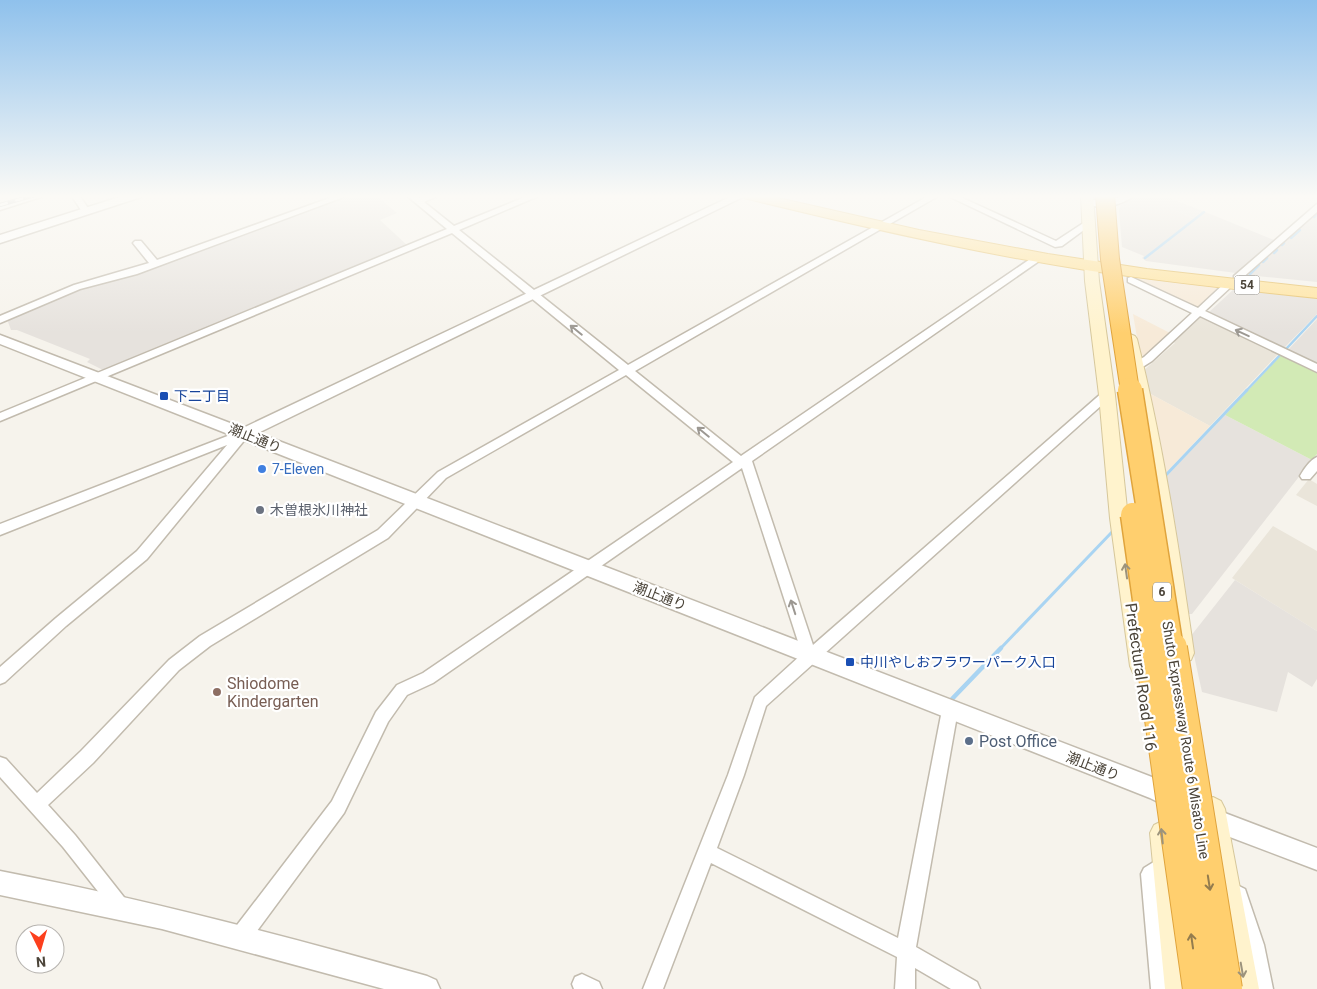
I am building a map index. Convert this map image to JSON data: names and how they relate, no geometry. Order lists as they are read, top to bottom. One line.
{"streets":{"highway":["6","Shuto Expressway Route 6 Misato Line"],"main road":["54","Prefectural Road 116"],"street":["潮止通り"]},"crossings":[["54","Prefectural Road 116"],["潮止通り","Prefectural Road 116"]],"places":{"transit":["下二丁目","中川やしおフラワーパーク入口"],"other":["7-Eleven","木曽根氷川神社","Shiodome Kindergarten","Post Office"]},"north":"bottom"}
